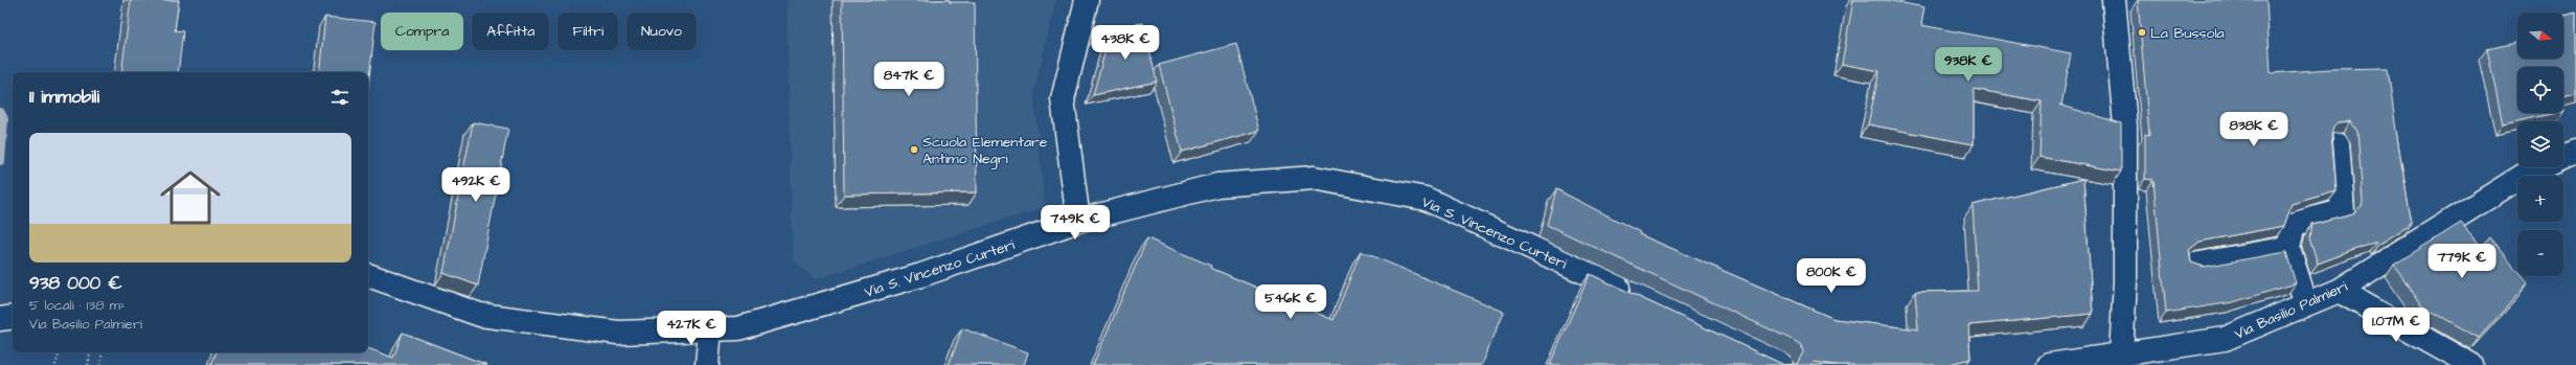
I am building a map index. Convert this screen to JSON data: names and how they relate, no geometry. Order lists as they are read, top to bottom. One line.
{"streets":{"street":["Via S. Vincenzo Curteri","Via Basilio Palmieri"]},"places":["La Bussola","Scuola Elementare Antimo Negri"],"north":"right","page":{"map_buttons":["+","−"],"chip":["Compra","Affitta","Filtri","Nuovo"],"price":["438K €","938K €","847K €","838K €","492K €","749K €","779K €","800K €","546K €","1.07M €","427K €"],"heading":"11 immobili","list":[{"name":"938 000 €","note":"5 locali · 138 m² · Via Basilio Palmieri"}]}}
